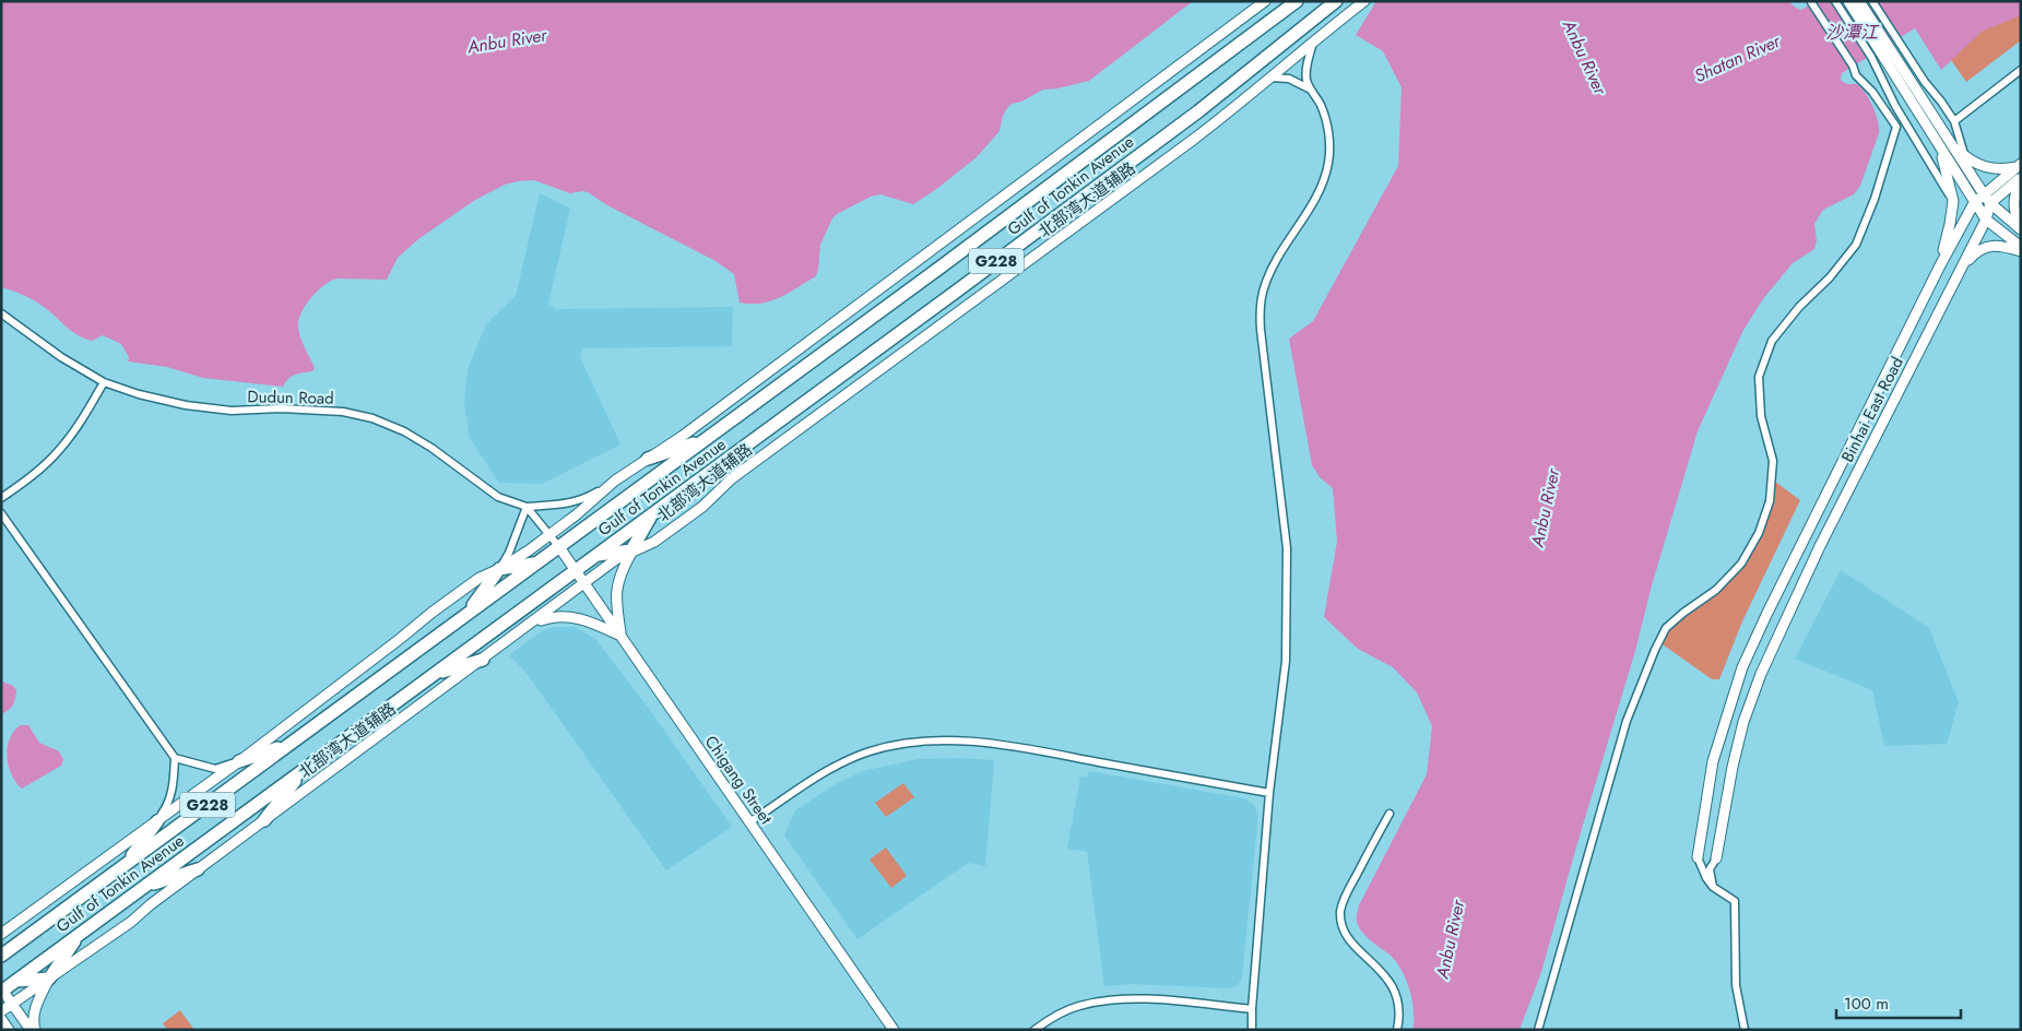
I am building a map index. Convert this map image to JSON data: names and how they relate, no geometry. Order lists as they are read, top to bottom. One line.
{"streets":{"highway":["Gulf of Tonkin Avenue","G228"],"main road":["北部湾大道辅路","Binhai East Road","Chigang Street"],"street":["Dudun Road"]},"crossings":[["Gulf of Tonkin Avenue","Chigang Street"],["北部湾大道辅路","Chigang Street"]],"water":["沙潭江","Anbu River","Shatan River"],"scale_bar":"100 m"}
